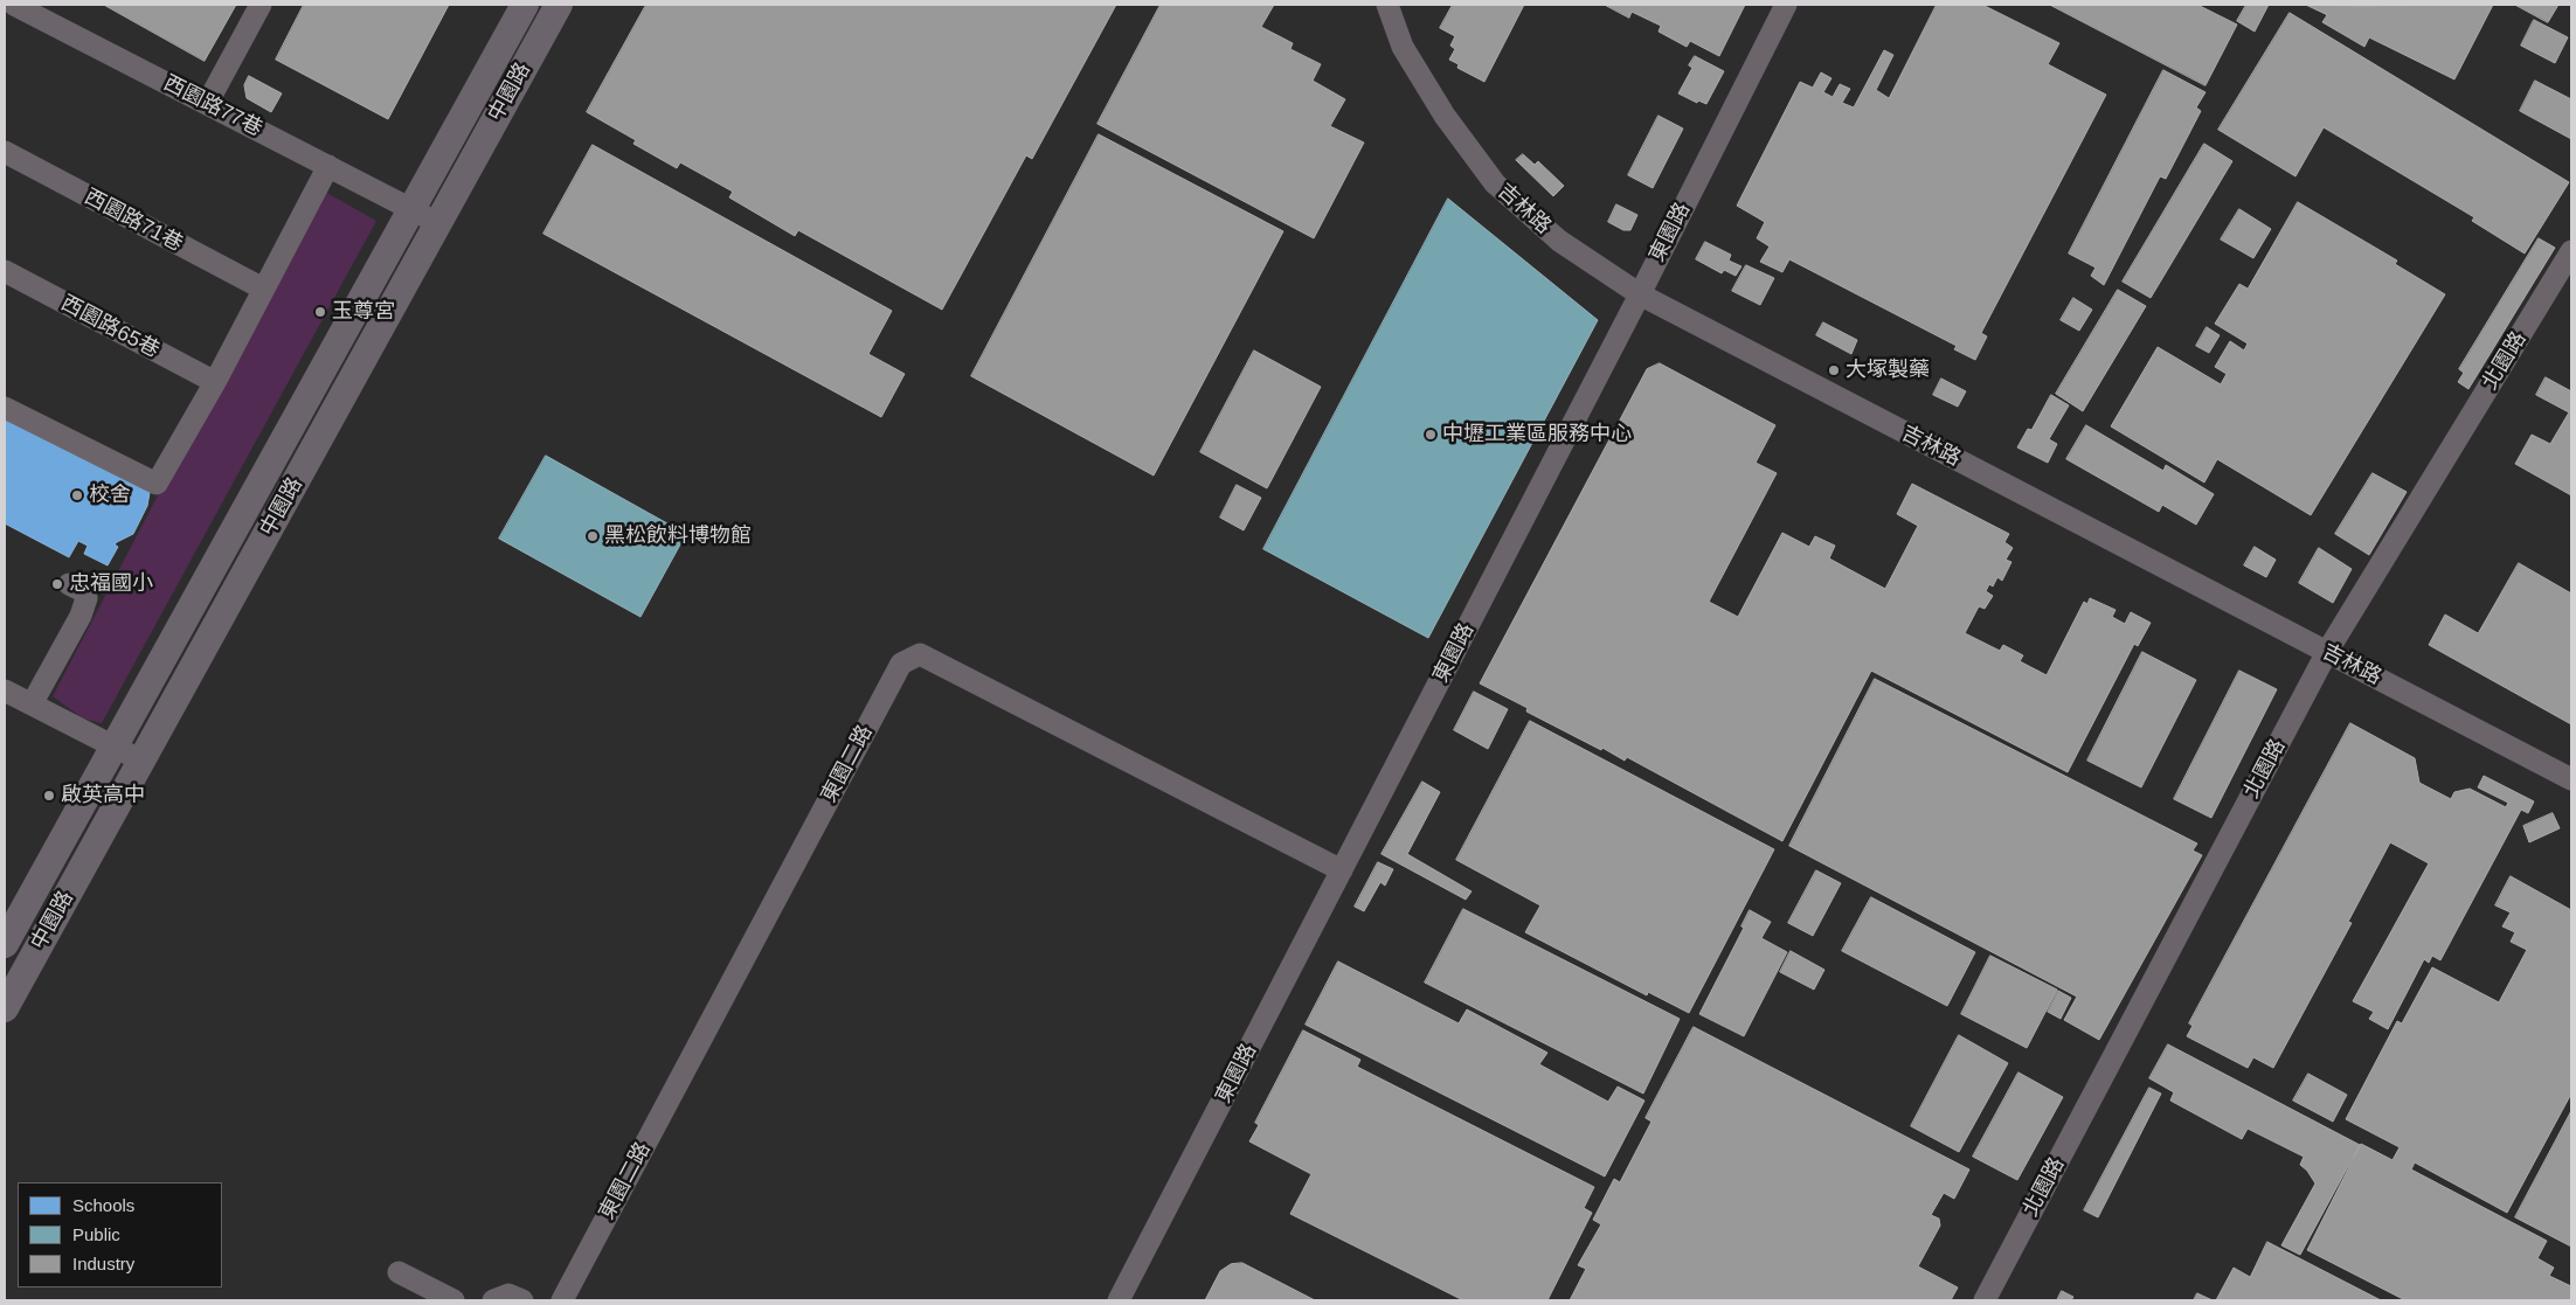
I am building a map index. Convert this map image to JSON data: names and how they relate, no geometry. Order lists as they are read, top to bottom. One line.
{"streets":{"main road":["中園路"],"street":["西園路77巷","吉林路","西園路71巷","東園路","西園路65巷","北園路","東園二路"]},"crossings":[["中園路","西園路77巷"],["吉林路","東園路"],["吉林路","北園路"],["東園路","東園二路"]],"places":["玉尊宮","大塚製藥","中壢工業區服務中心","校舍","黑松飲料博物館","忠福國小","啟英高中"],"legend":["Schools","Public","Industry"]}
